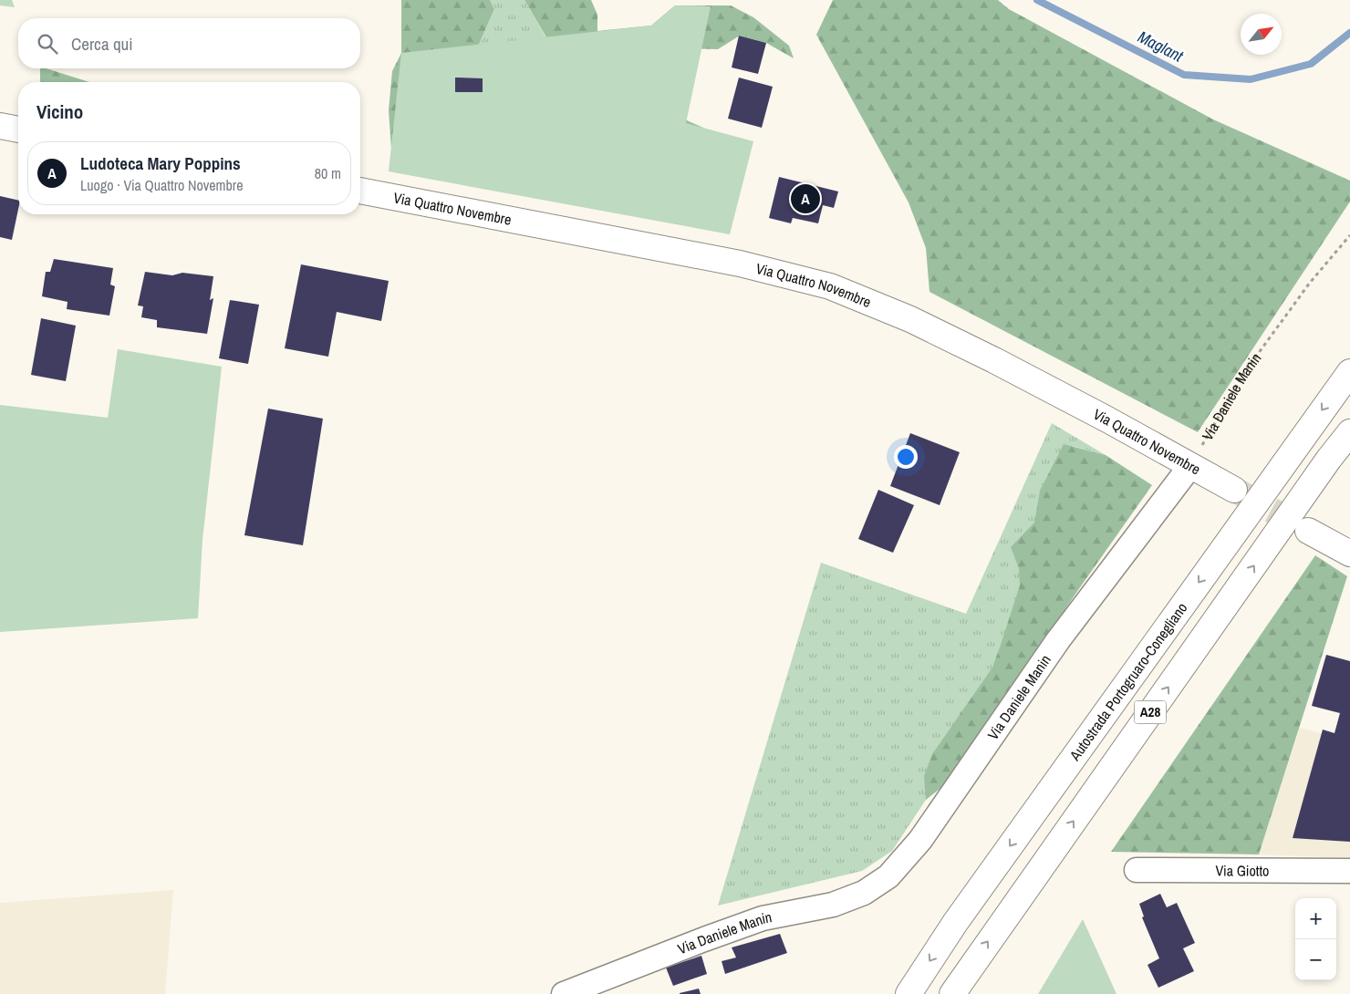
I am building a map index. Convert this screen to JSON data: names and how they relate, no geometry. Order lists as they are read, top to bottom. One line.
{"streets":{"main road":["Via Quattro Novembre","Autostrada Portogruaro-Conegliano","A28"],"street":["Via Daniele Manin","Via Giotto"]},"crossings":[["Via Quattro Novembre","Via Daniele Manin"]],"water":["Maglant"],"north":"top right","page":{"search":"Cerca qui","heading":"Vicino","list":[{"mark":"A","name":"Ludoteca Mary Poppins","note":"Luogo · Via Quattro Novembre","value":"80 m"}],"pins":"A","map_buttons":["+","−"]}}
